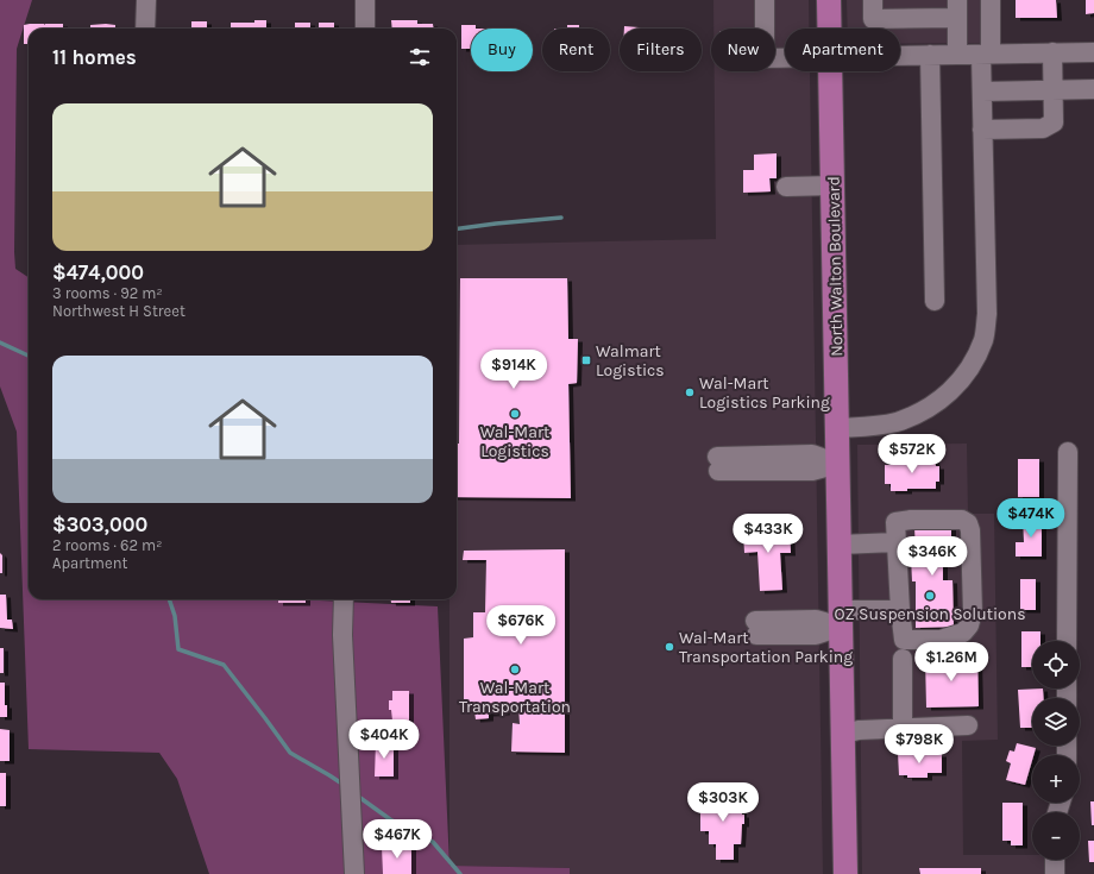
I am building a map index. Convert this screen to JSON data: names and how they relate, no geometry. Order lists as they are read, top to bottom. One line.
{"streets":{"main road":["North Walton Boulevard"]},"places":{"transit":["Walmart Logistics"],"other":["Wal-Mart Logistics Parking","Wal-Mart Logistics","OZ Suspension Solutions","Wal-Mart Transportation Parking","Wal-Mart Transportation"]},"page":{"chip":["Buy","Rent","Filters","New","Apartment"],"heading":"11 homes","list":[{"name":"$474,000","note":"3 rooms · 92 m² · Northwest H Street"},{"name":"$303,000","note":"2 rooms · 62 m² · Apartment"}],"price":["$914K","$572K","$474K","$433K","$346K","$676K","$1.26M","$404K","$798K","$303K","$467K"],"map_buttons":["+","−"]}}
